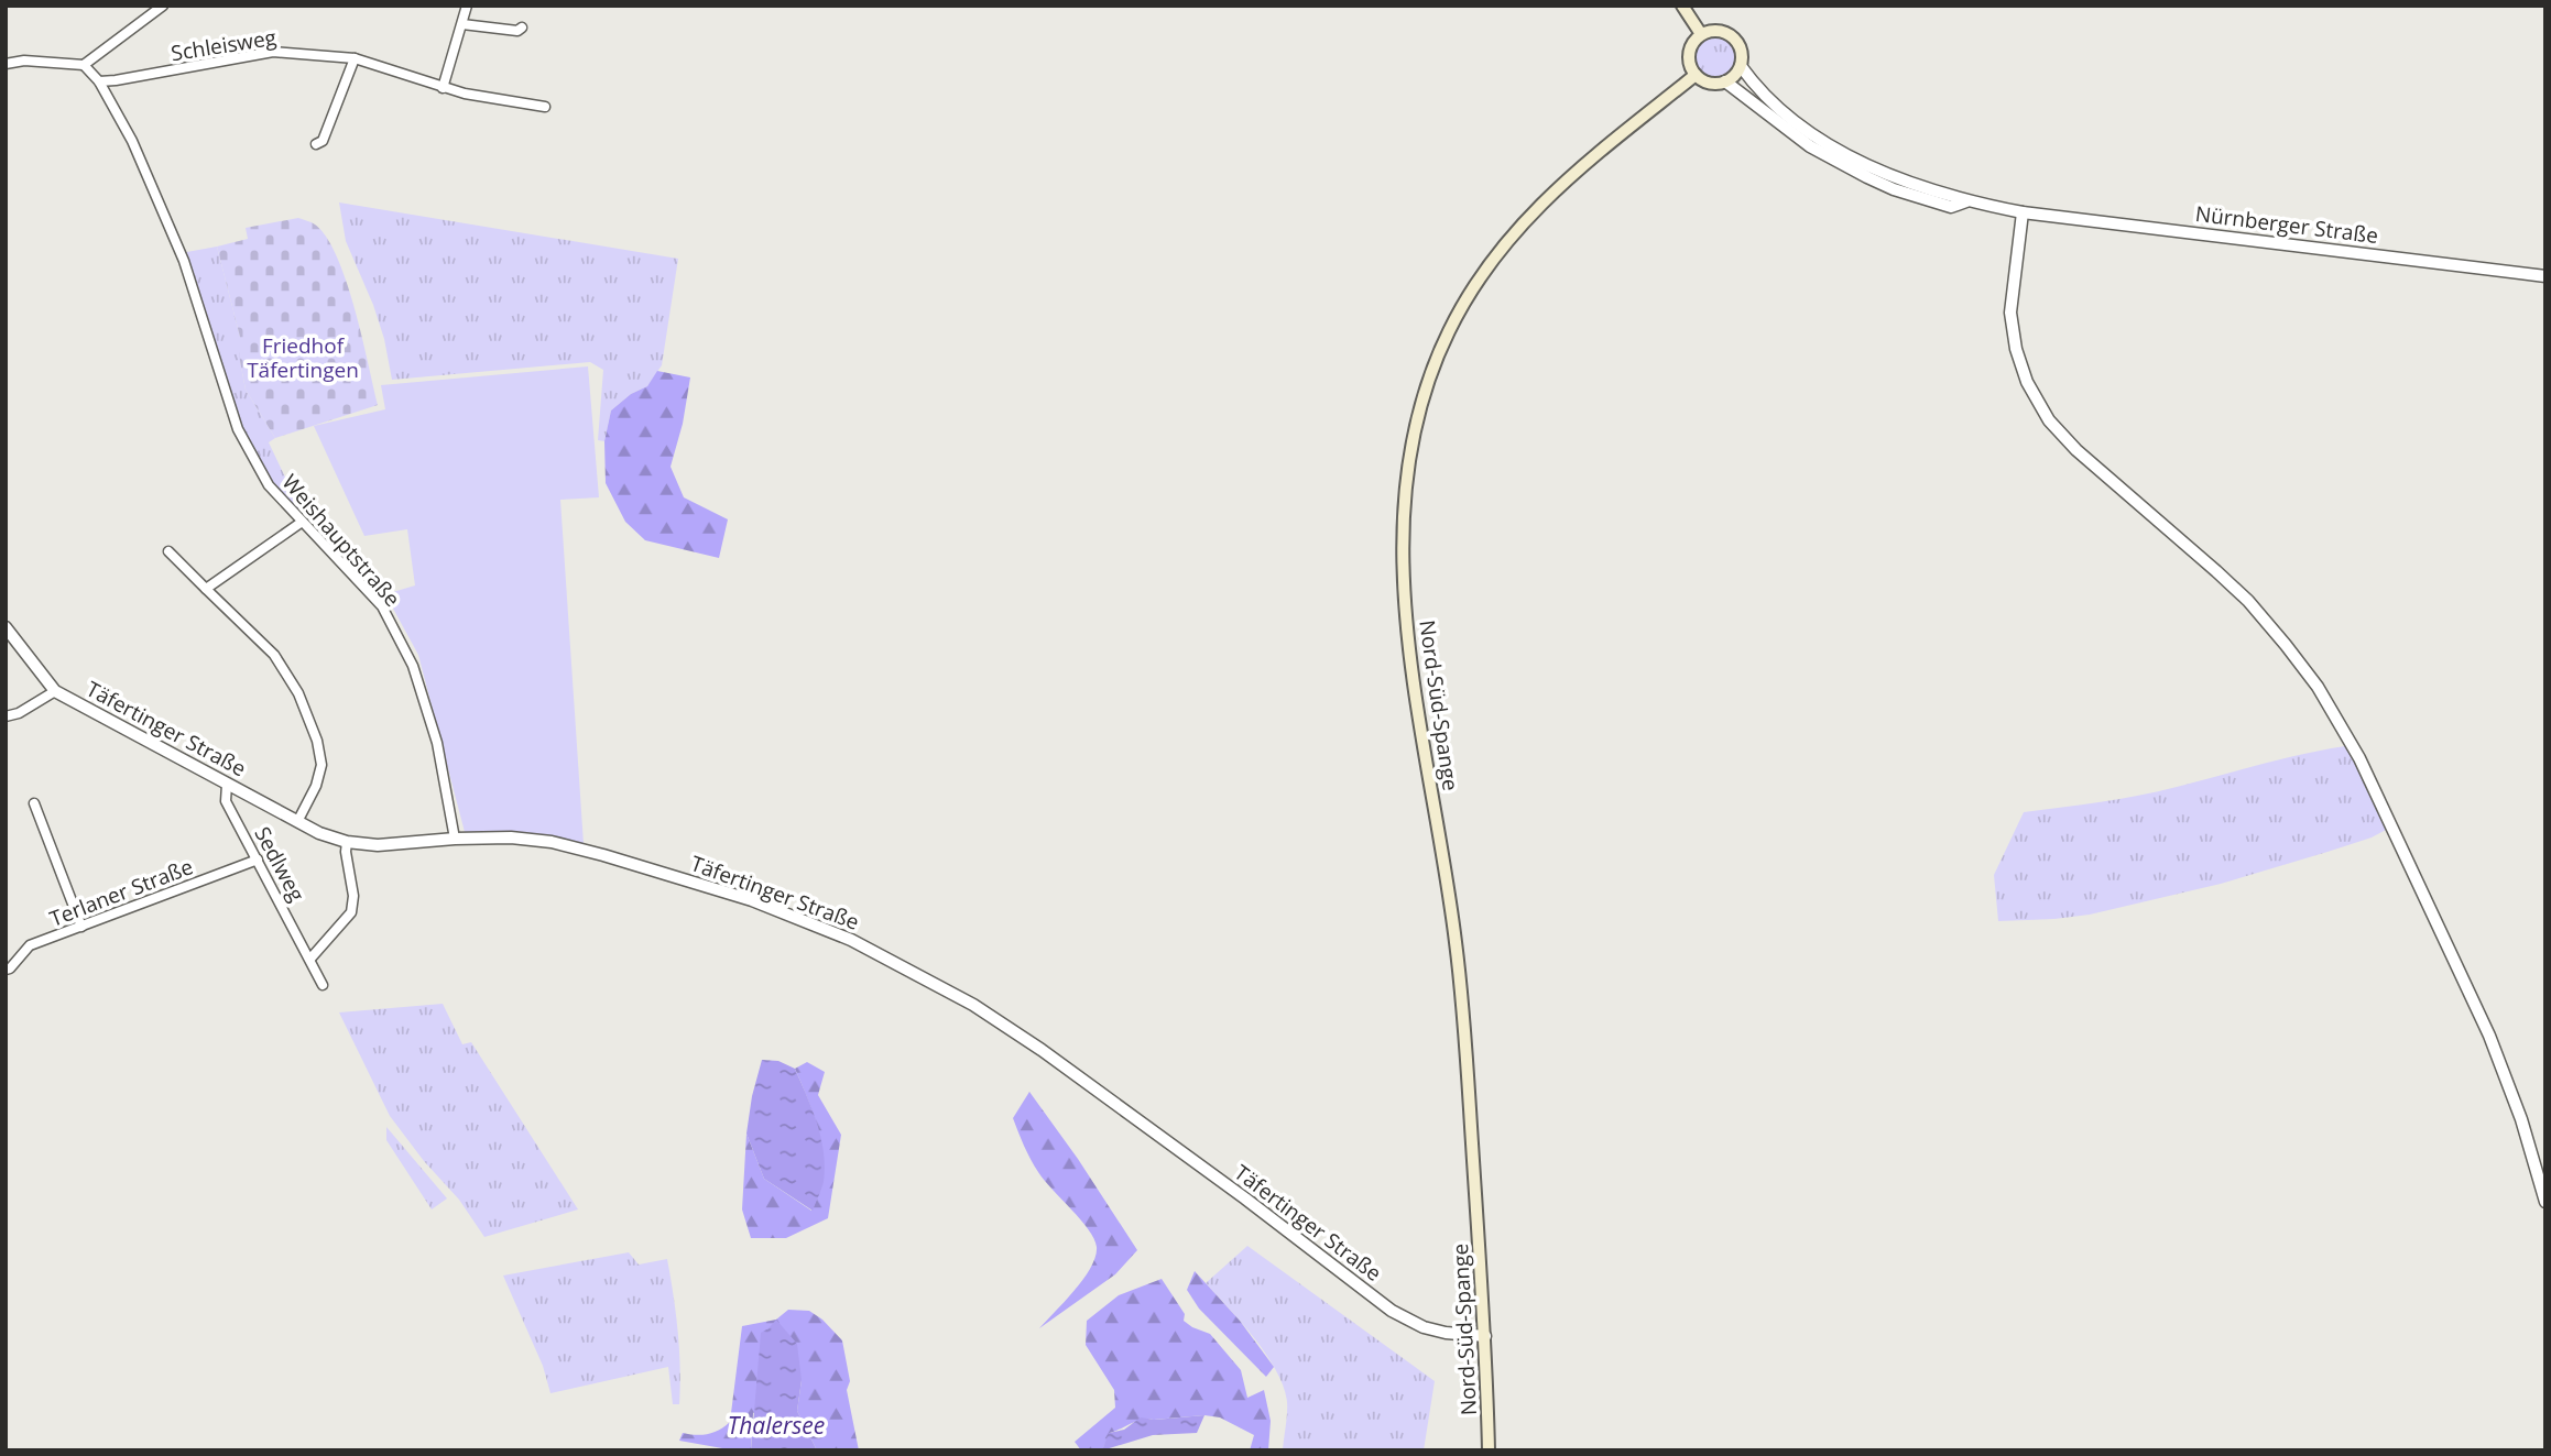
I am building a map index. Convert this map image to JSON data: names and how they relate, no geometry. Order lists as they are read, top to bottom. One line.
{"streets":{"main road":["Nord-Süd-Spange"],"street":["Schleisweg","Nürnberger Straße","Weishauptstraße","Täfertinger Straße","Sedlweg","Terlaner Straße"]},"crossings":[["Schleisweg","Weishauptstraße"],["Weishauptstraße","Täfertinger Straße"],["Nord-Süd-Spange","Täfertinger Straße"],["Täfertinger Straße","Sedlweg"],["Sedlweg","Terlaner Straße"]],"water":["Thalersee"],"parks":["Friedhof Täfertingen"]}
